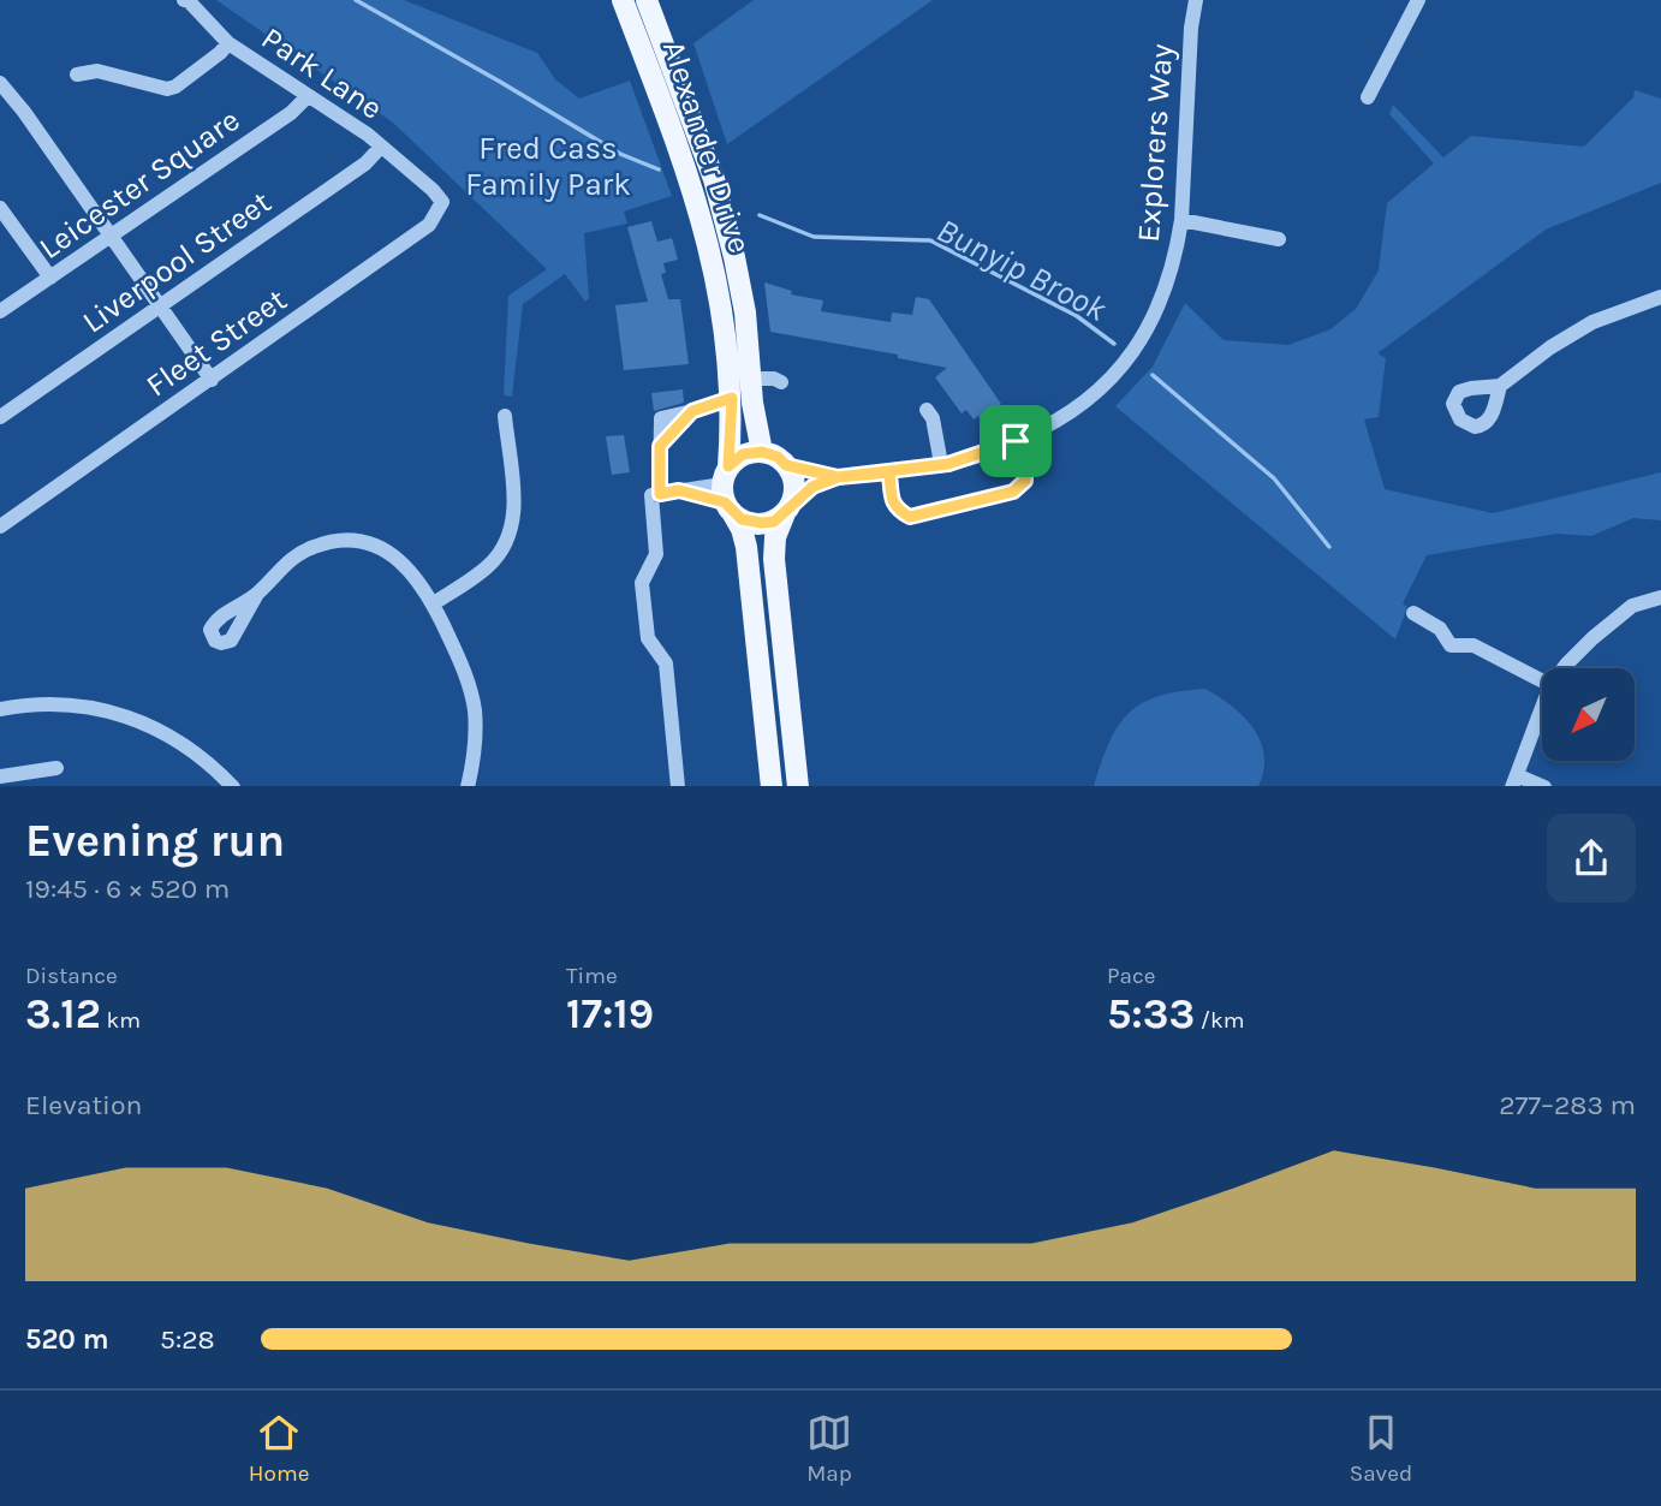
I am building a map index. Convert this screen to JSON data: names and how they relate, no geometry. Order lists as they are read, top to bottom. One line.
{"streets":{"main road":["Alexander Drive"],"street":["Park Lane","Explorers Way","Leicester Square","Liverpool Street","Fleet Street"]},"crossings":[["Park Lane","Leicester Square"],["Park Lane","Liverpool Street"],["Park Lane","Fleet Street"],["Explorers Way","Alexander Drive"]],"water":["Bunyip Brook"],"parks":["Fred Cass Family Park"],"north":"bottom left","page":{"heading":["Evening run","19:45 · 6 × 520 m"],"stats":[["Distance","3.12 km"],["Time","17:19"],["Pace","5:33 /km"]],"chart":["Elevation","277–283 m"],"list":[{"name":"520 m","note":"5:28"}],"tabs":["Home","Map","Saved"]}}
